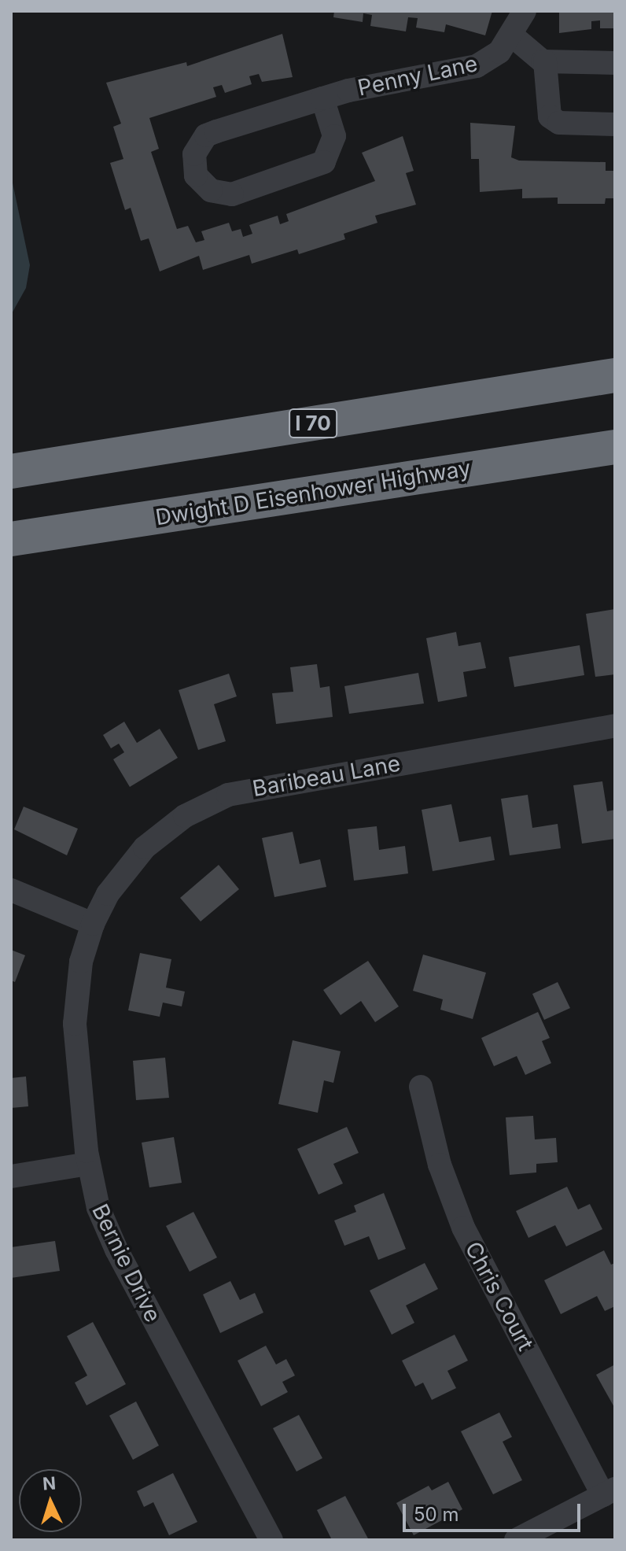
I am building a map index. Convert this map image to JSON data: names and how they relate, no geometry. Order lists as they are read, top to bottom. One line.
{"streets":{"highway":["I 70","Dwight D Eisenhower Highway"],"street":["Penny Lane","Baribeau Lane","Bernie Drive","Chris Court"]},"crossings":[["Baribeau Lane","Bernie Drive"]],"scale_bar":"50 m","north":"top"}
